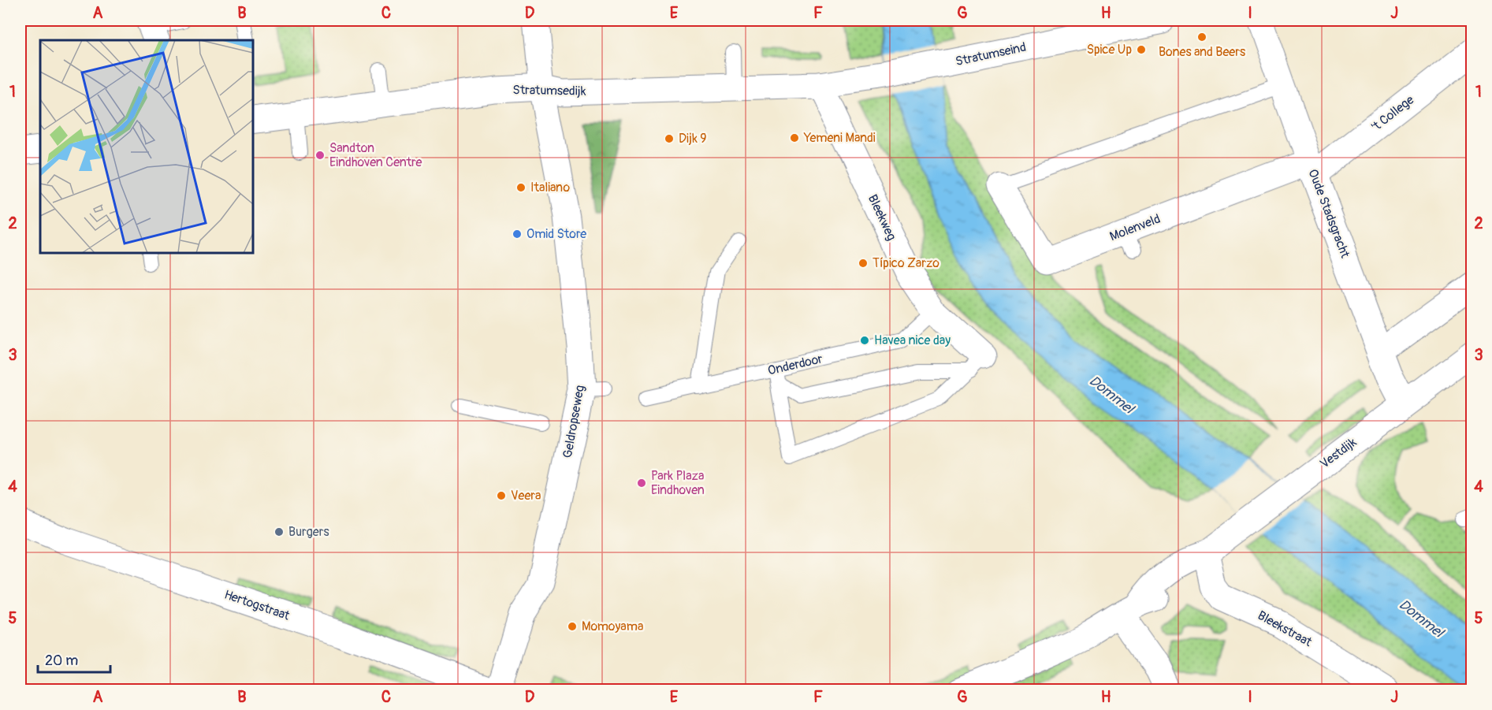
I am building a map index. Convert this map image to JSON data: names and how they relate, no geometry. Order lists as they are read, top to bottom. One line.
{"streets":{"street":["Stratumseind","Stratumsedijk","'t College","Oude Stadsgracht","Bleekweg","Molenveld","Geldropseweg","Vestdijk","Hertogstraat","Bleekstraat"],"lane":["Onderdoor"]},"crossings":[["Stratumseind","Stratumsedijk"],["Stratumseind","Bleekweg"],["Stratumsedijk","Bleekweg"],["Stratumsedijk","Geldropseweg"],["'t College","Oude Stadsgracht"],["'t College","Molenveld"],["Oude Stadsgracht","Molenveld"],["Oude Stadsgracht","Vestdijk"],["Bleekweg","Onderdoor"],["Geldropseweg","Hertogstraat"],["Vestdijk","Bleekstraat"]],"water":["Dommel"],"places":["Bones and Beers","Spice Up","Yemeni Mandi","Dijk 9","Sandton Eindhoven Centre","Italiano","Omid Store","Típico Zarzo","Havea nice day","Park Plaza Eindhoven","Veera","Burgers","Momoyama"],"scale_bar":"20 m","grid":{"columns":["A","B","C","D","E","F","G","H","I","J"],"rows":["1","2","3","4","5"]}}
